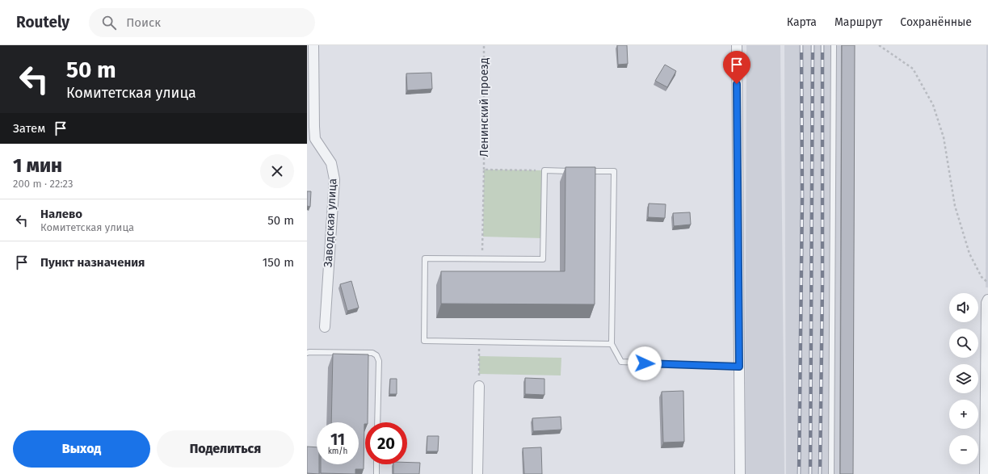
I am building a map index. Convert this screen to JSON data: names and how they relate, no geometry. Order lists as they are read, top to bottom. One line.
{"streets":{"street":["Заводская улица"],"path":["Ленинский проезд"]},"page":{"header":"Routely","search":"Поиск","nav":["Карта","Маршрут","Сохранённые"],"turn":["50 m","Комитетская улица"],"then":"Затем","heading":["1 мин","200 m · 22:23"],"list":[{"name":"Налево","note":"Комитетская улица","value":"50 m"},{"name":"Пункт назначения","value":"150 m"}],"map_buttons":["+","−"],"speed":"11 km/h","limit":"20","buttons":["Выход","Поделиться"]}}
